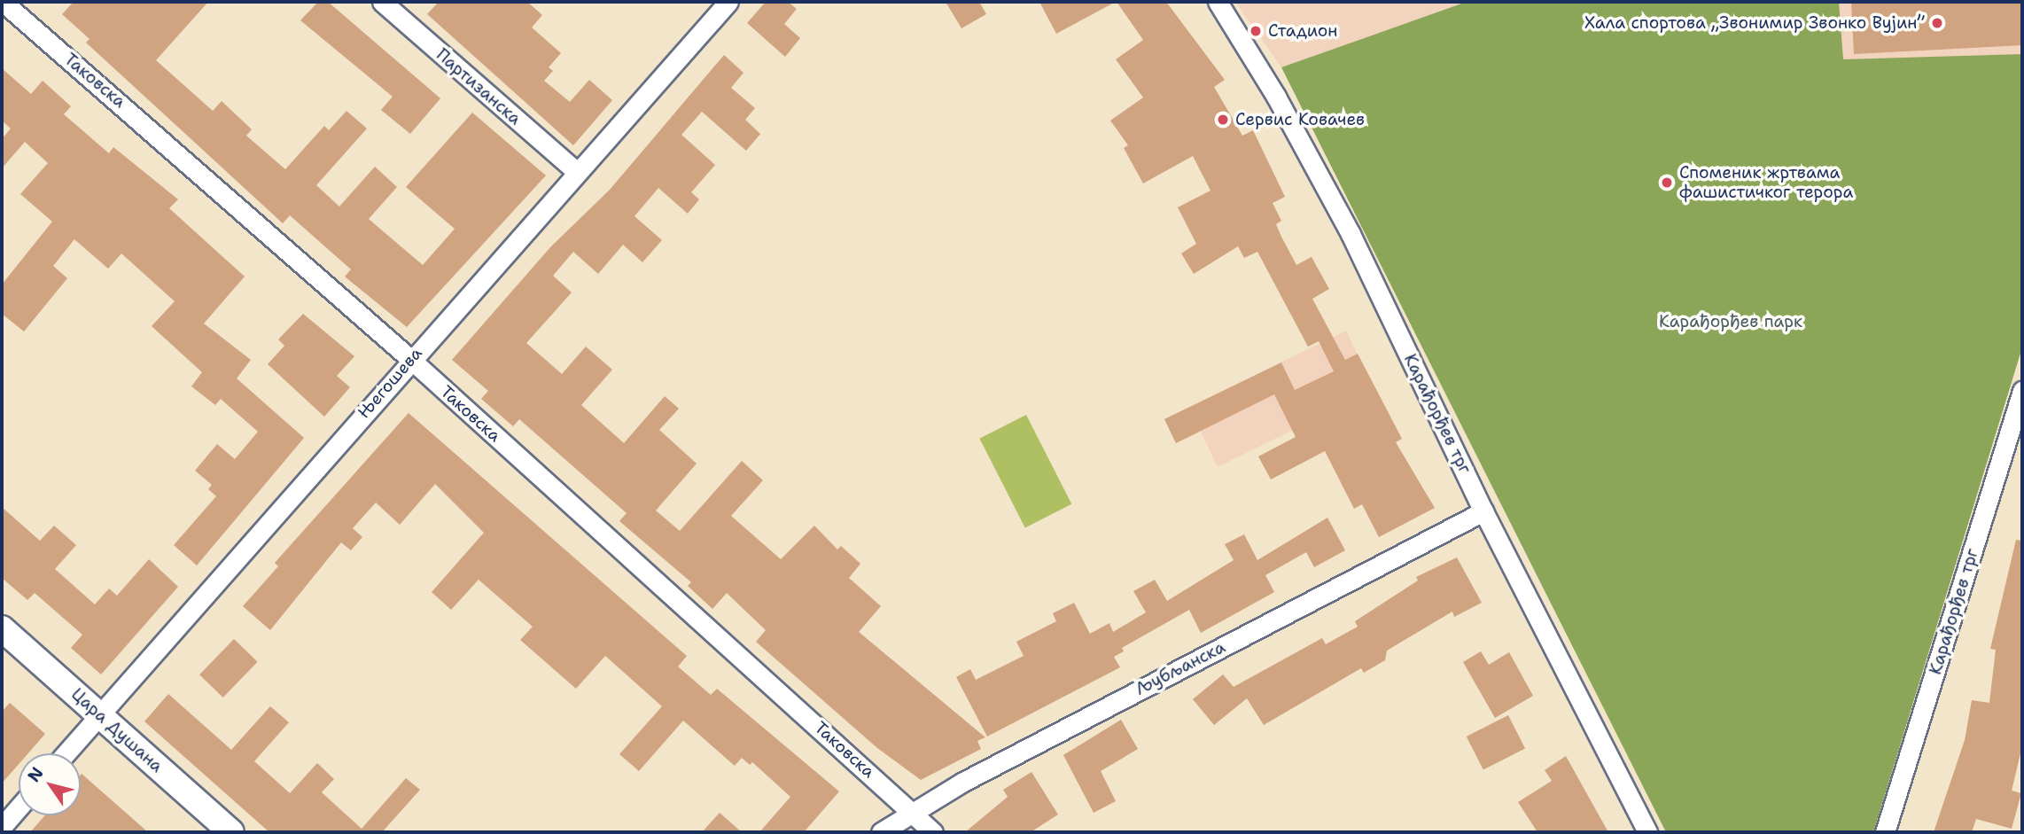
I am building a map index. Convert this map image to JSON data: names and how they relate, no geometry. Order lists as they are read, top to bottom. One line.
{"streets":{"street":["Таковска","Партизанска","Његошева","Карађорђев трг","Љубљанска","Цара Душана"]},"crossings":[["Таковска","Његошева"],["Таковска","Љубљанска"],["Партизанска","Његошева"],["Његошева","Цара Душана"],["Карађорђев трг","Љубљанска"]],"parks":["Карађорђев парк"],"places":["Хала спортова „Звонимир Звонко Вујин”","Стадион","Сервис Ковачев","Споменик жртвама фашистичког терора"],"north":"top left"}
